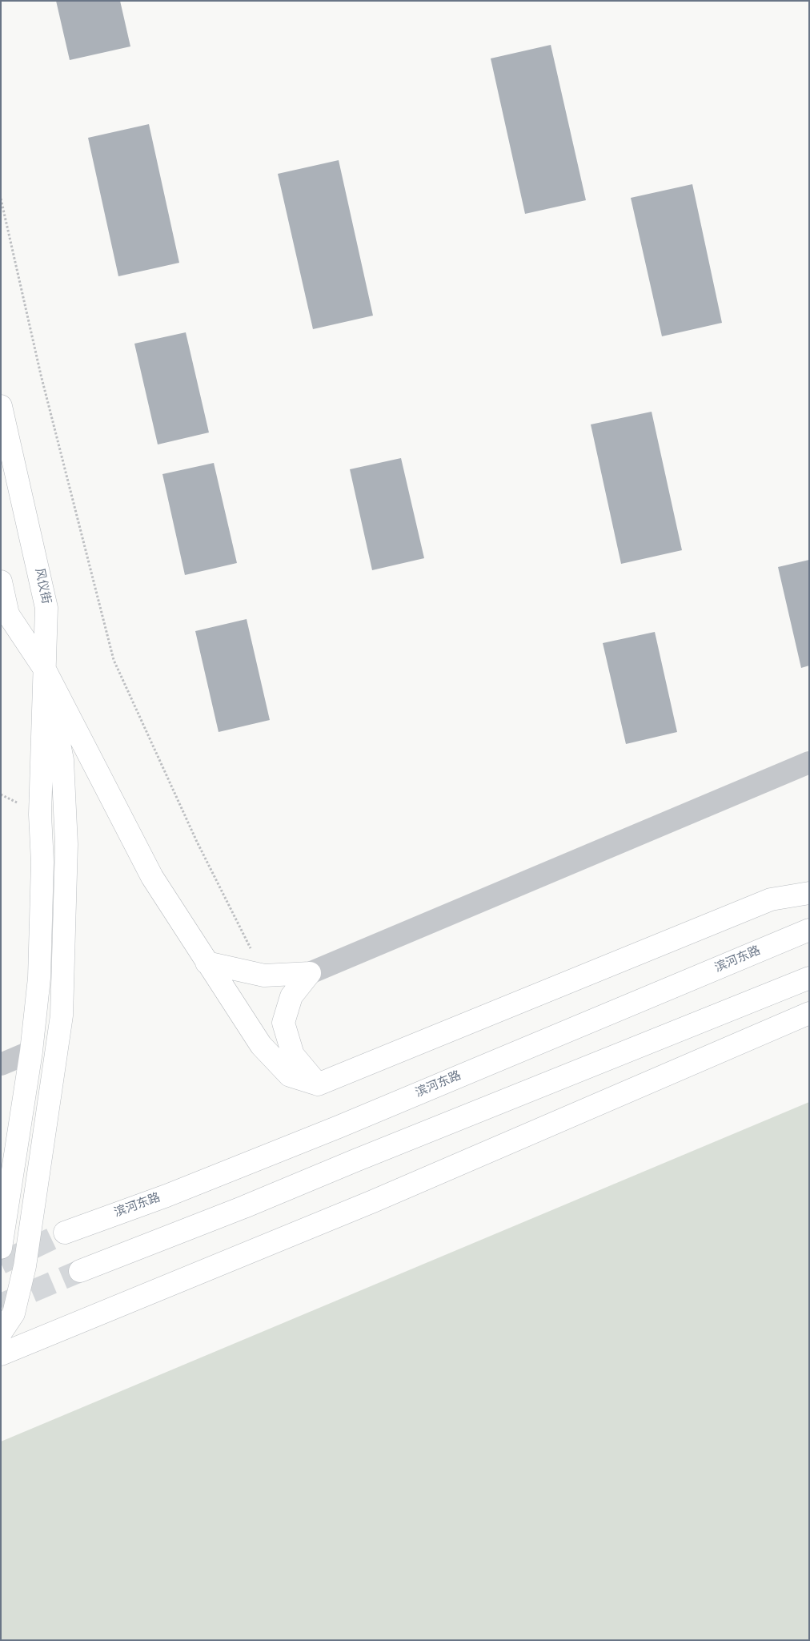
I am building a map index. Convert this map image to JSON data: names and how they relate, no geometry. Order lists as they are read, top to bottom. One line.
{"streets":{"main road":["风仪街","滨河东路"]}}
